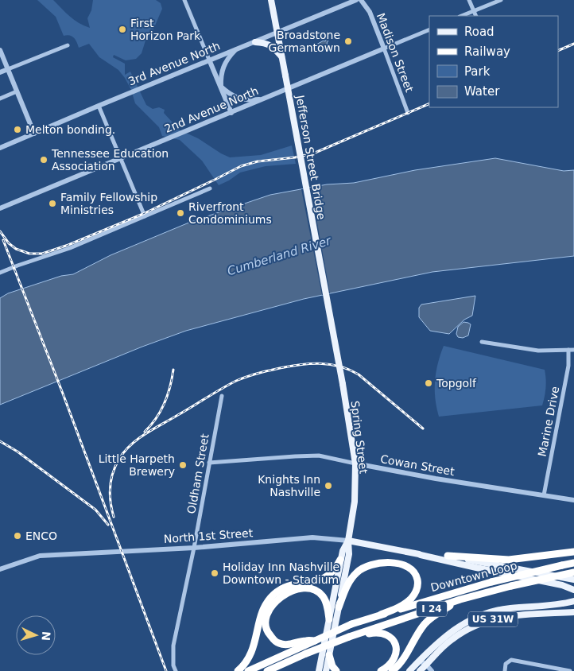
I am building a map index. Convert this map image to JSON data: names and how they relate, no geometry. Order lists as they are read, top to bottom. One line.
{"streets":{"highway":["Downtown Loop","I 24"],"main road":["Jefferson Street Bridge","Spring Street","North 1st Street","US 31W"],"street":["Madison Street","3rd Avenue North","2nd Avenue North","Marine Drive","Cowan Street","Oldham Street"]},"crossings":[["Madison Street","2nd Avenue North"],["3rd Avenue North","Jefferson Street Bridge"],["Jefferson Street Bridge","Spring Street"],["Marine Drive","Cowan Street"],["Spring Street","Cowan Street"],["Spring Street","North 1st Street"],["Cowan Street","Oldham Street"],["Oldham Street","North 1st Street"]],"water":["Cumberland River"],"places":["First Horizon Park","Broadstone Germantown","Melton bonding.","Tennessee Education Association","Family Fellowship Ministries","Riverfront Condominiums","Topgolf","Little Harpeth Brewery","Knights Inn Nashville","ENCO","Holiday Inn Nashville Downtown - Stadium"],"legend":["Road","Railway","Park","Water"],"north":"right"}
